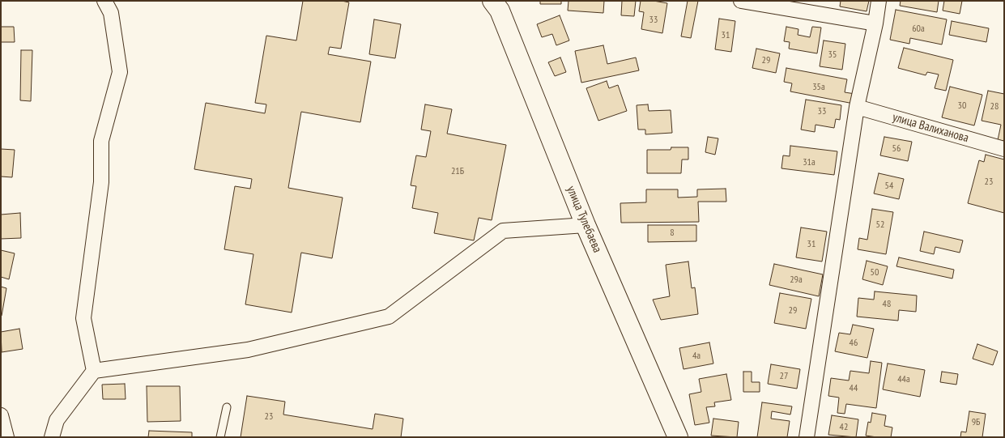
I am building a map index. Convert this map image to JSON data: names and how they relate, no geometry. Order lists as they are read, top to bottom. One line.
{"streets":{"street":["улица Валиханова","улица Тулебаева"]},"house_numbers":["33","60а","31","35","29","35а","30","28","33","56","31а","21Б","23","54","52","8","31","50","29а","48","29","46","4а","27","44а","44","23","9Б","42"]}
